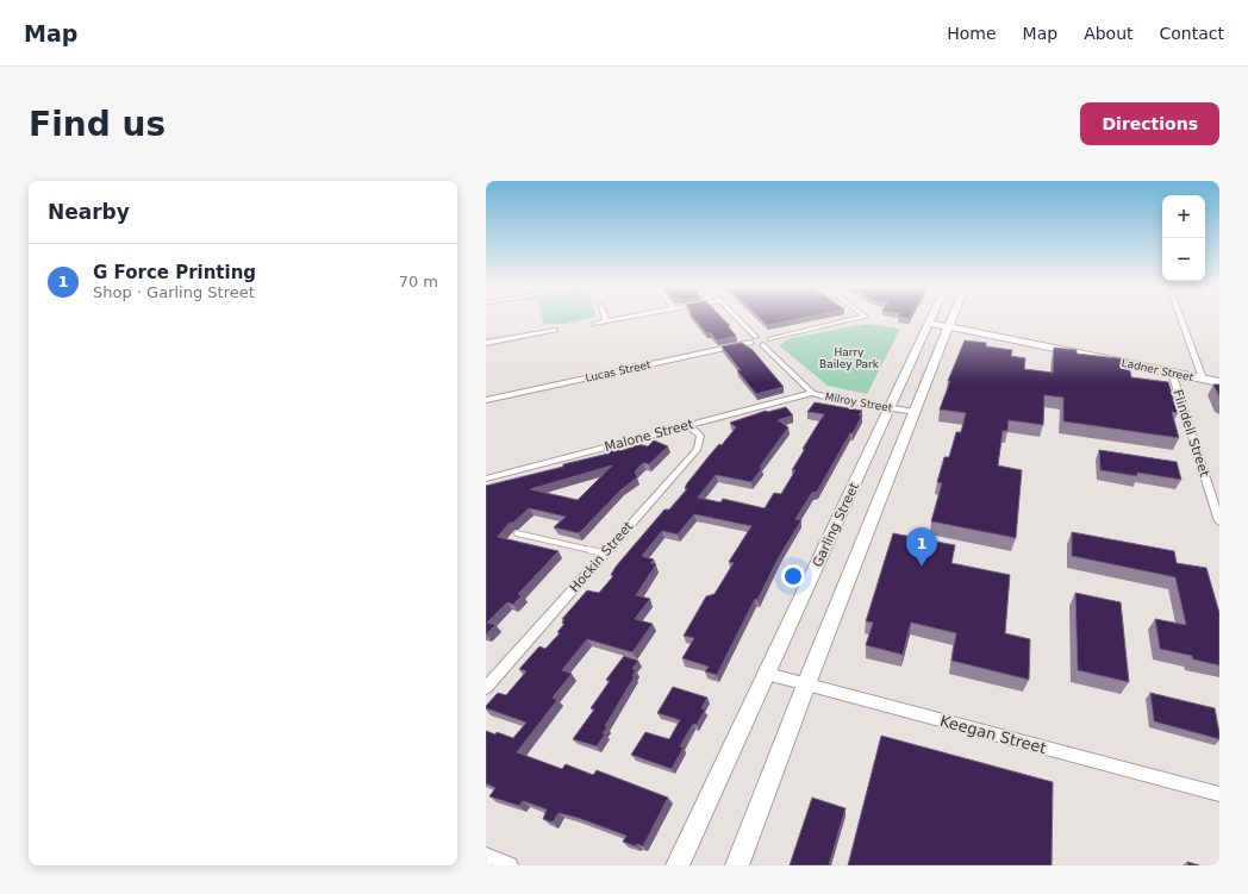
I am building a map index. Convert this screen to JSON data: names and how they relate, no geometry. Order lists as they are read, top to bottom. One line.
{"streets":{"street":["Ladner Street","Lucas Street","Milroy Street","Flindell Street","Malone Street","Garling Street","Hockin Street","Keegan Street"]},"crossings":[["Ladner Street","Flindell Street"],["Ladner Street","Garling Street"],["Milroy Street","Malone Street"],["Milroy Street","Garling Street"],["Malone Street","Hockin Street"],["Garling Street","Keegan Street"]],"parks":["Harry Bailey Park"],"page":{"header":"Map","nav":["Home","Map","About","Contact"],"buttons":"Directions","title":"Find us","heading":"Nearby","map_buttons":["+","−"],"list":[{"mark":"1","name":"G Force Printing","note":"Shop · Garling Street","value":"70 m"}],"pins":"1"}}
